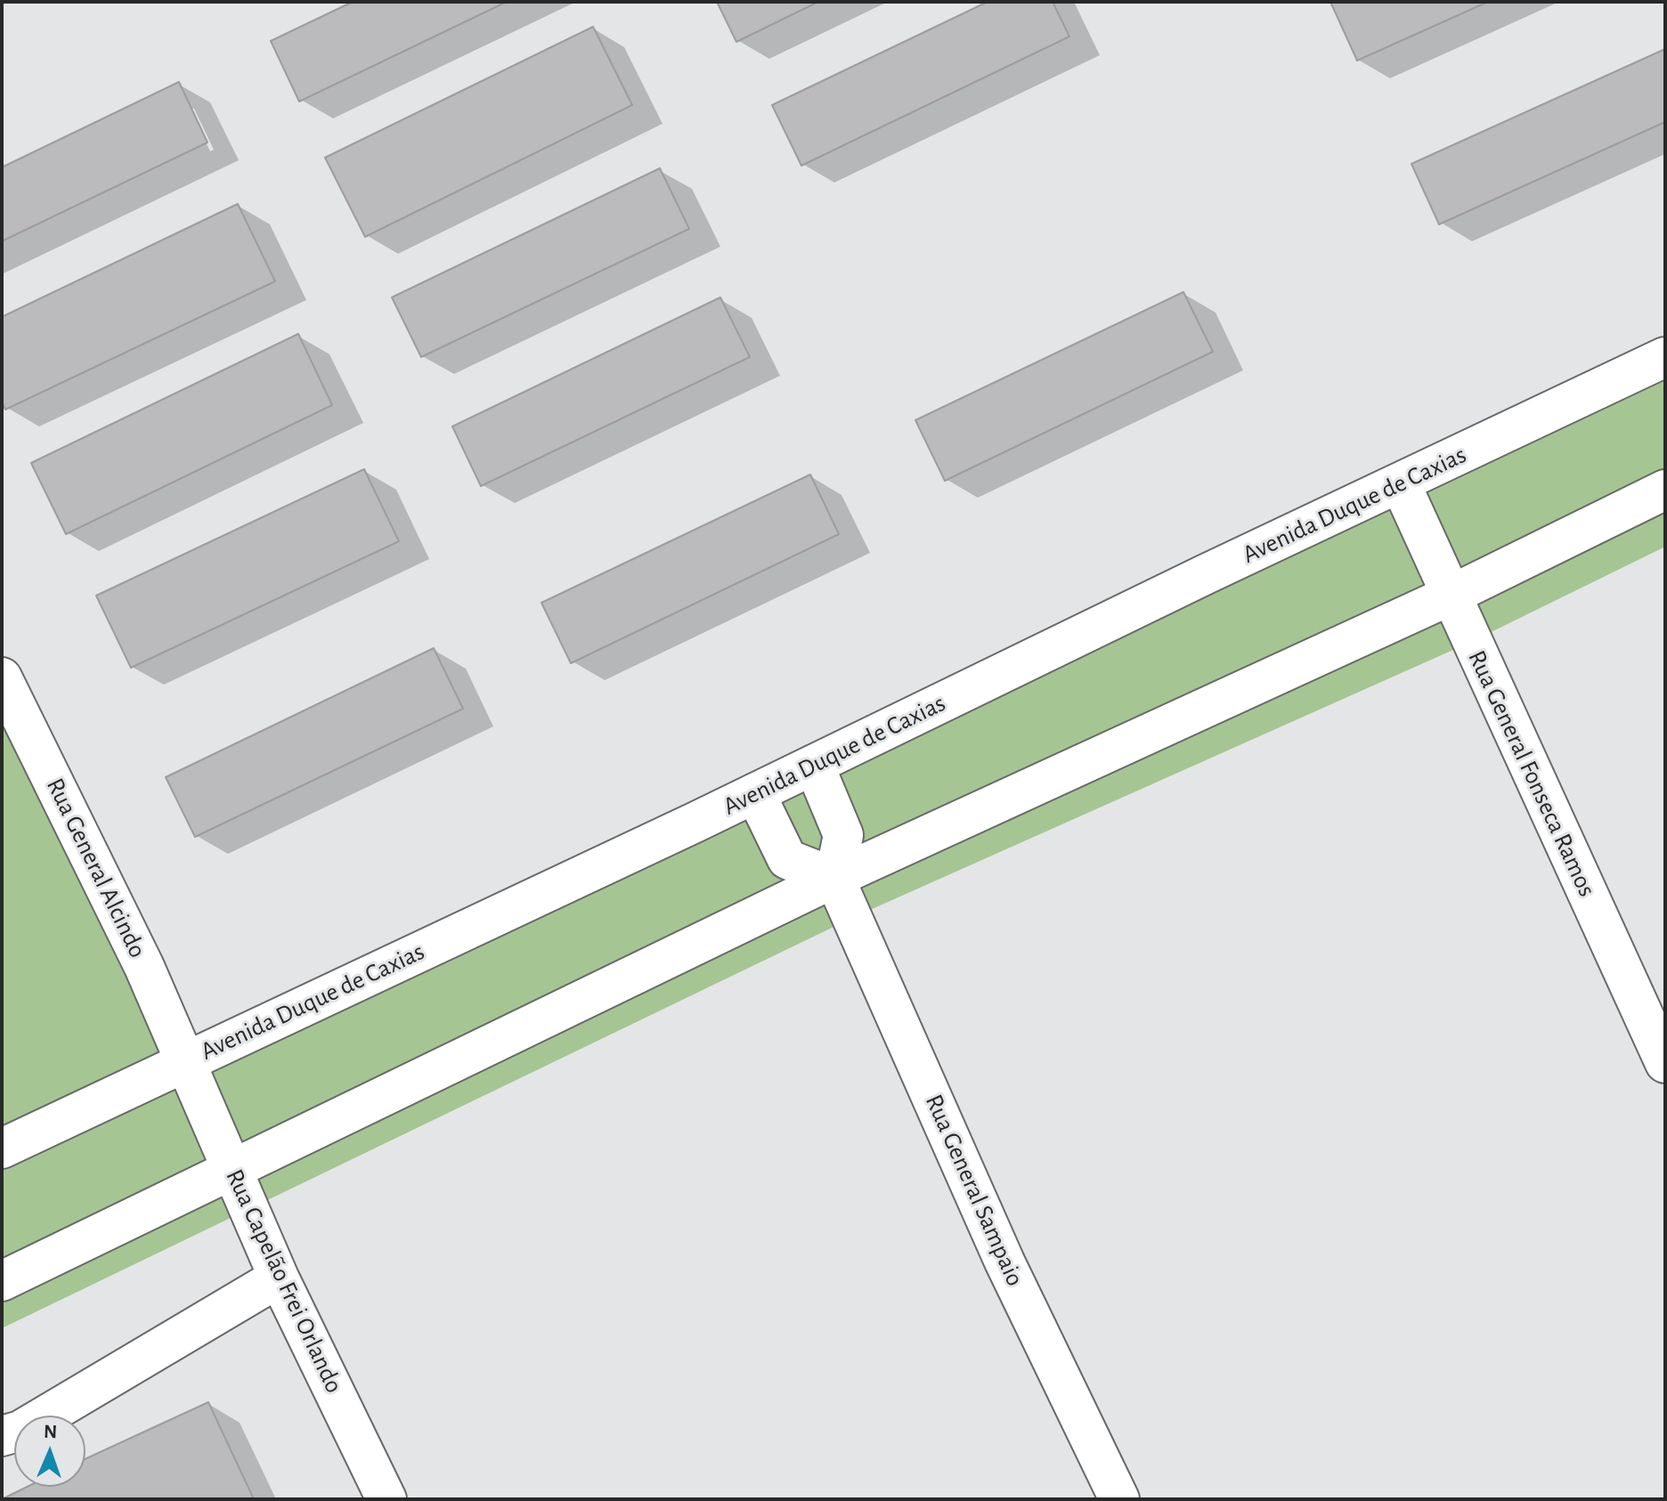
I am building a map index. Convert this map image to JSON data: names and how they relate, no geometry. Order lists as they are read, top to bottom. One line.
{"streets":{"street":["Avenida Duque de Caxias","Rua General Fonseca Ramos","Rua General Alcindo","Rua General Sampaio","Rua Capelão Frei Orlando"]},"crossings":[["Avenida Duque de Caxias","Rua General Fonseca Ramos"],["Avenida Duque de Caxias","Rua General Alcindo"],["Avenida Duque de Caxias","Rua Capelão Frei Orlando"],["Rua General Alcindo","Rua Capelão Frei Orlando"]],"north":"top"}
